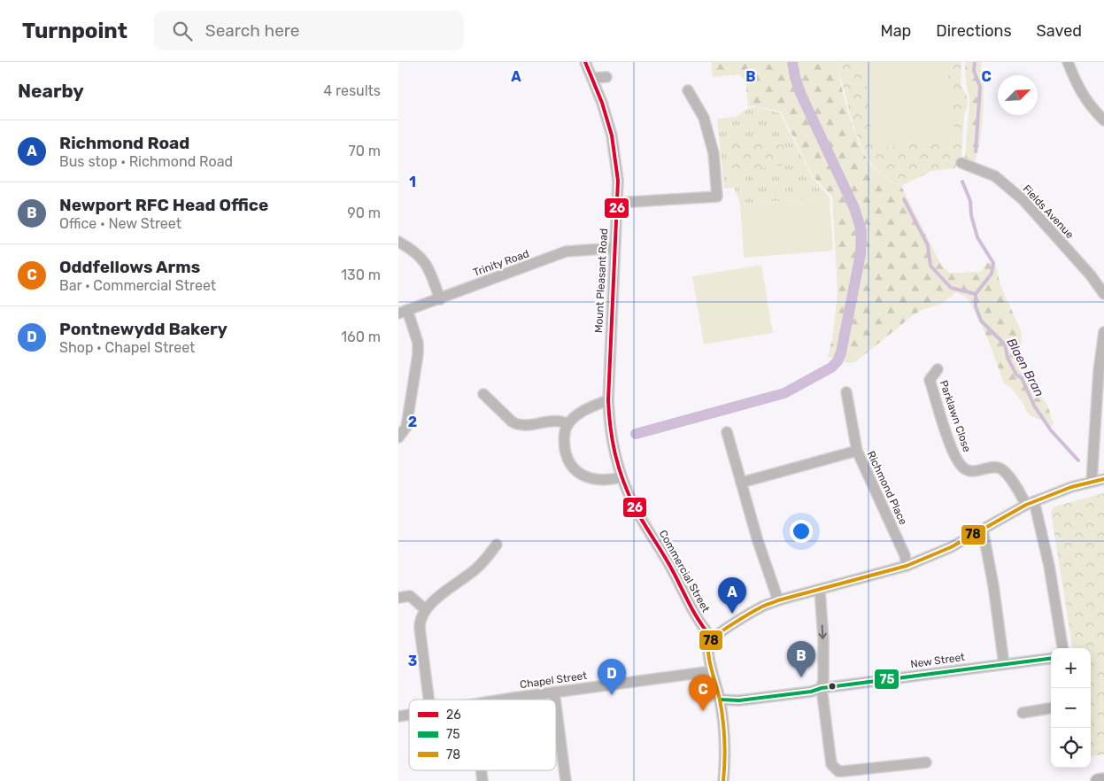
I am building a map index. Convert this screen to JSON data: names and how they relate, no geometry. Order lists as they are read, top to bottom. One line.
{"streets":{"street":["Fields Avenue","Trinity Road","Mount Pleasant Road","Parklawn Close","Richmond Place","Commercial Street","New Street","Chapel Street"]},"crossings":[["Trinity Road","Mount Pleasant Road"],["Mount Pleasant Road","Commercial Street"]],"water":["Blaen Bran"],"lines":["transit line 26","transit line 78","transit line 75"],"legend":["26","75","78"],"north":"top right","page":{"header":"Turnpoint","search":"Search here","nav":["Map","Directions","Saved"],"heading":["Nearby","4 results"],"list":[{"mark":"A","name":"Richmond Road","note":"Bus stop · Richmond Road","value":"70 m"},{"mark":"B","name":"Newport RFC Head Office","note":"Office · New Street","value":"90 m"},{"mark":"C","name":"Oddfellows Arms","note":"Bar · Commercial Street","value":"130 m"},{"mark":"D","name":"Pontnewydd Bakery","note":"Shop · Chapel Street","value":"160 m"}],"pins":["A","B","D","C"],"map_buttons":["+","−"]},"grid":{"columns":["A","B","C"],"rows":["1","2","3"]}}
